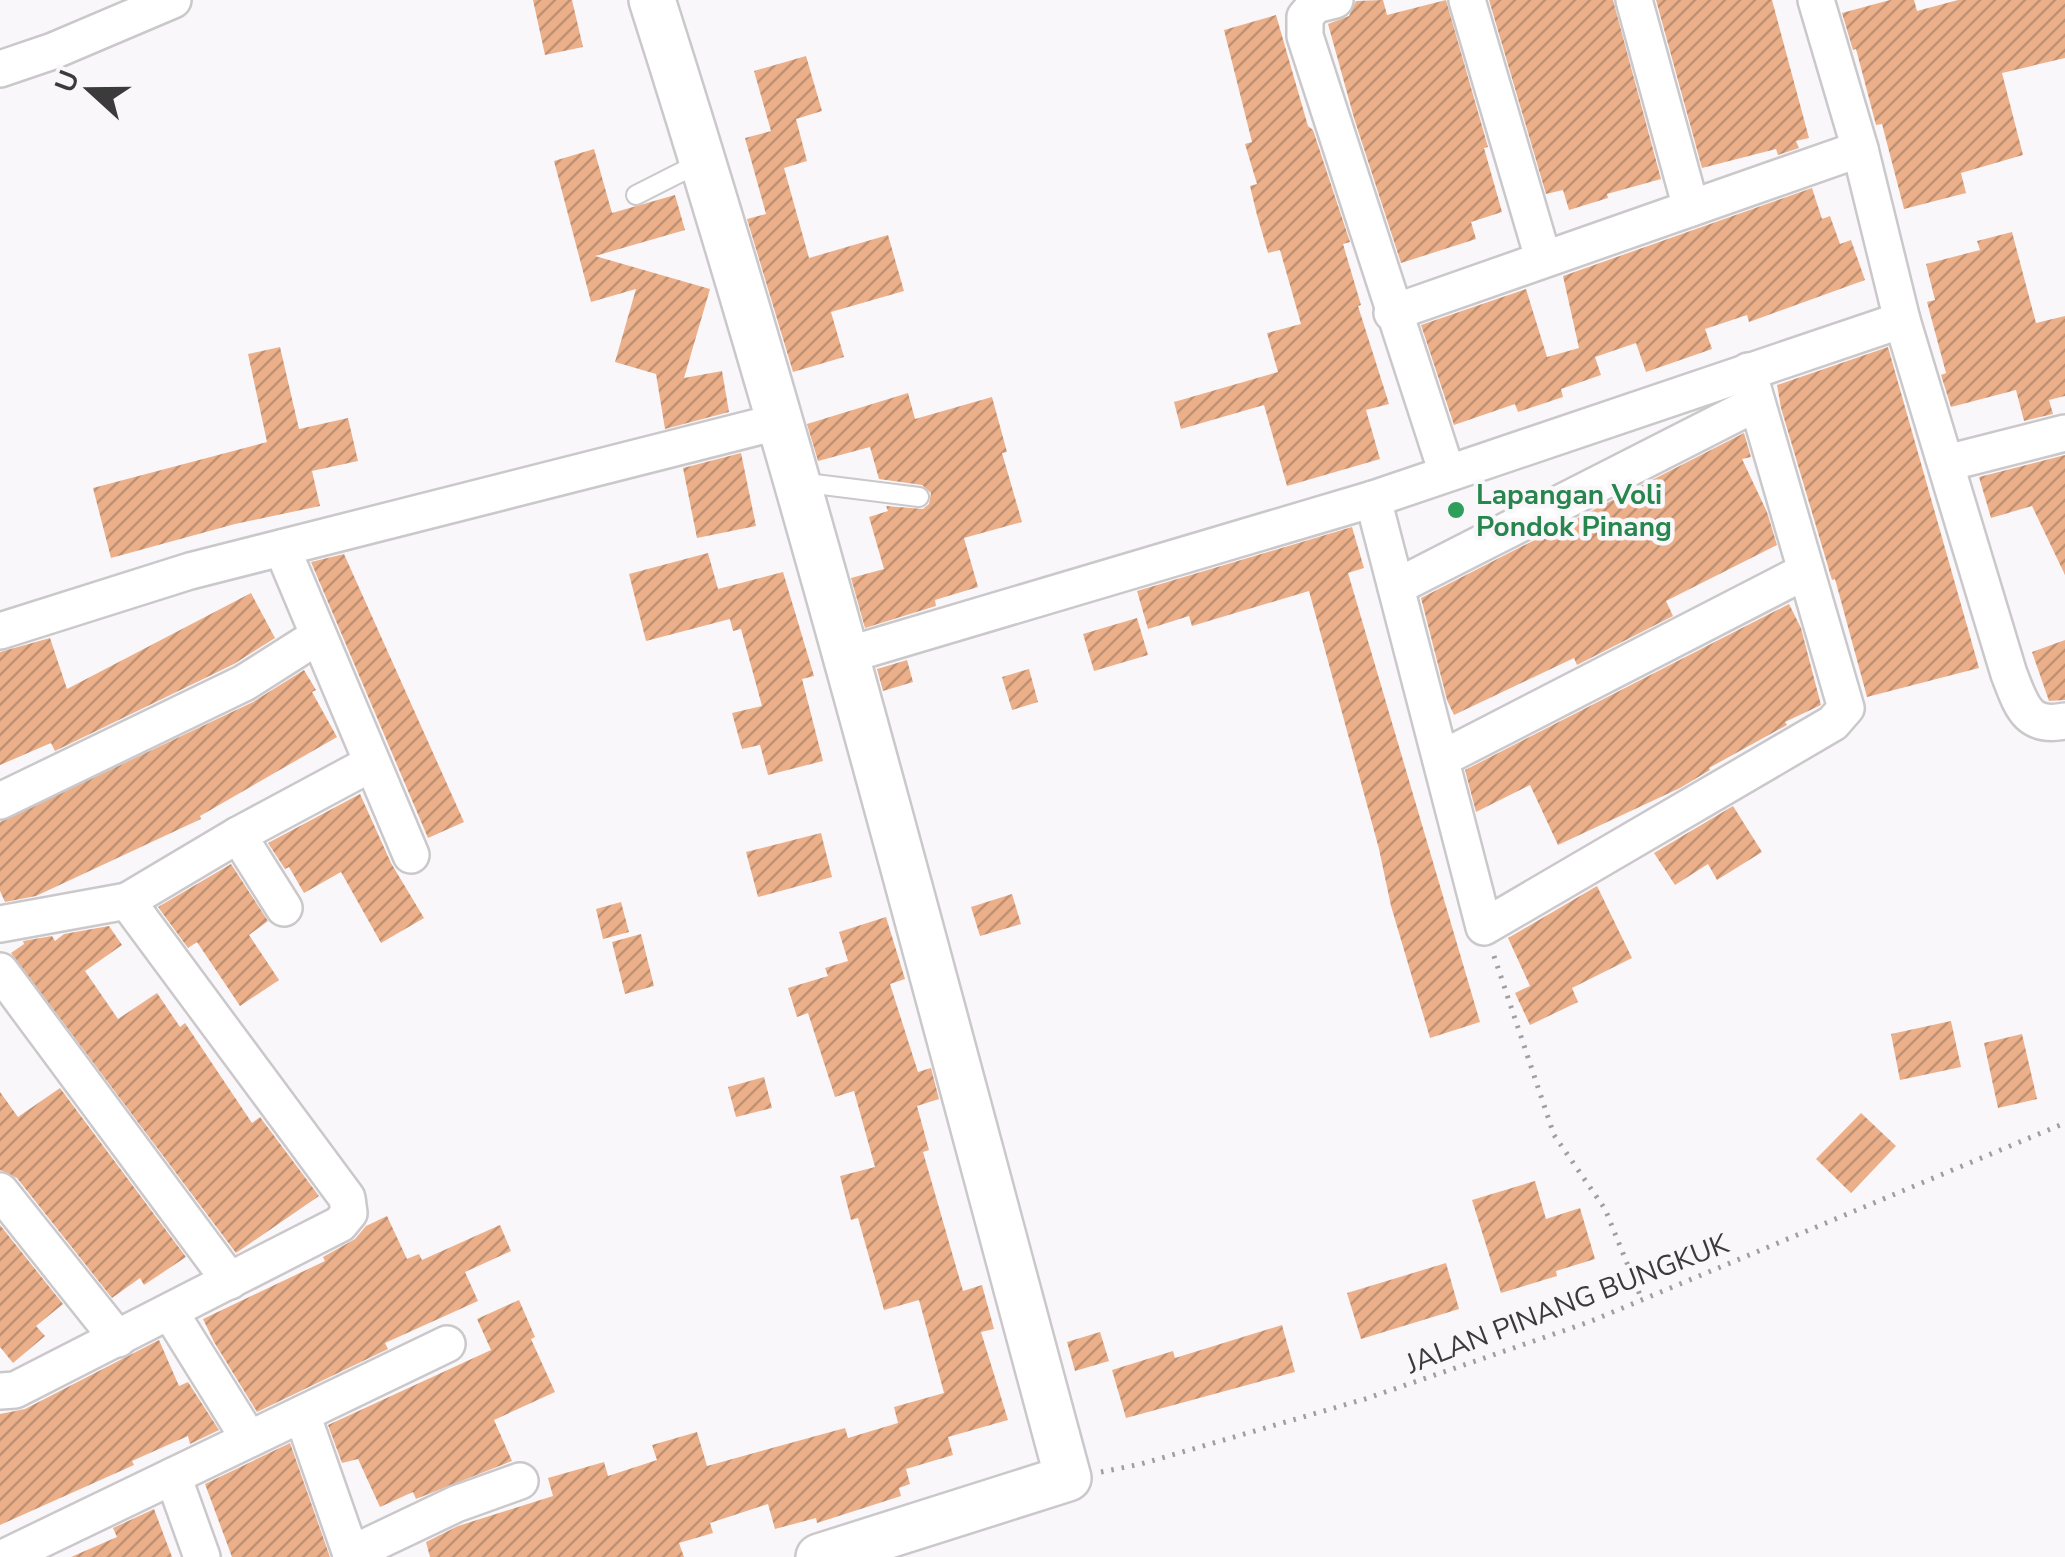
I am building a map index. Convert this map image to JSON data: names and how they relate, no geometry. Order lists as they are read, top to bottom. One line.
{"streets":{"path":["JALAN PINANG BUNGKUK"]},"places":["Lapangan Voli Pondok Pinang"],"north":"left"}
